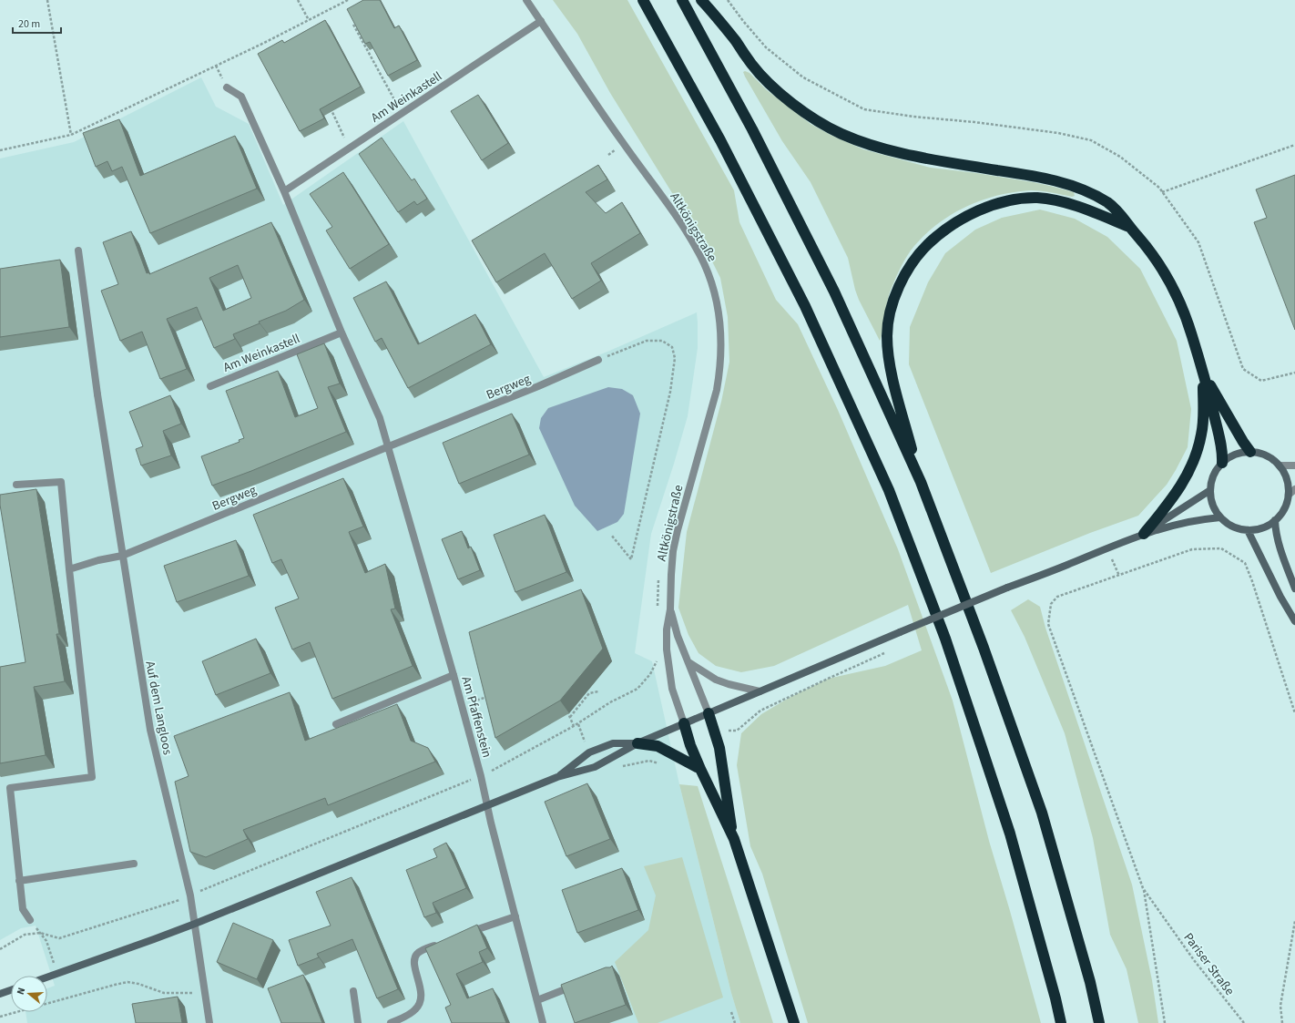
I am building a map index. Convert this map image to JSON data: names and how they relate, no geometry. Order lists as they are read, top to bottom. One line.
{"streets":{"street":["Am Weinkastell","Altkönigstraße","Bergweg","Auf dem Langloos","Am Pfaffenstein"],"path":["Pariser Straße"]},"crossings":[["Am Weinkastell","Altkönigstraße"],["Am Weinkastell","Am Pfaffenstein"],["Bergweg","Auf dem Langloos"],["Bergweg","Am Pfaffenstein"]],"scale_bar":"20 m","north":"left"}
